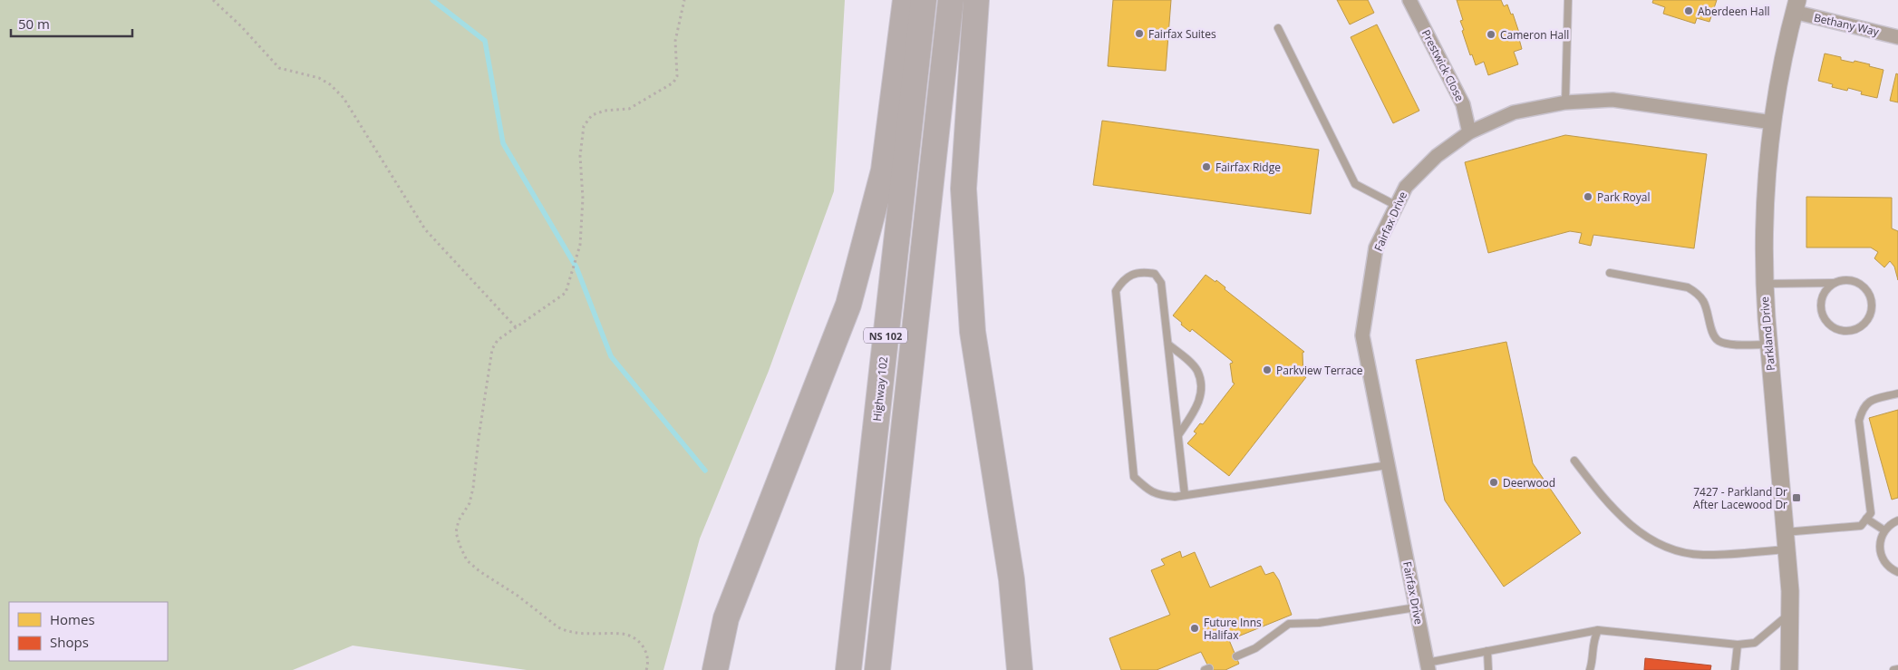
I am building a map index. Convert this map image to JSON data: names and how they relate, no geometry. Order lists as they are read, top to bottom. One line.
{"streets":{"highway":["NS 102","Highway 102"],"street":["Bethany Way","Prestwick Close","Fairfax Drive","Parkland Drive"]},"crossings":[["Bethany Way","Parkland Drive"],["Prestwick Close","Fairfax Drive"],["Fairfax Drive","Parkland Drive"]],"places":{"other":["Aberdeen Hall","Fairfax Suites","Cameron Hall","Fairfax Ridge","Park Royal","Parkview Terrace","Deerwood","Future Inns Halifax"],"transit":["7427 - Parkland Dr After Lacewood Dr"]},"legend":["Homes","Shops"],"scale_bar":"50 m"}
